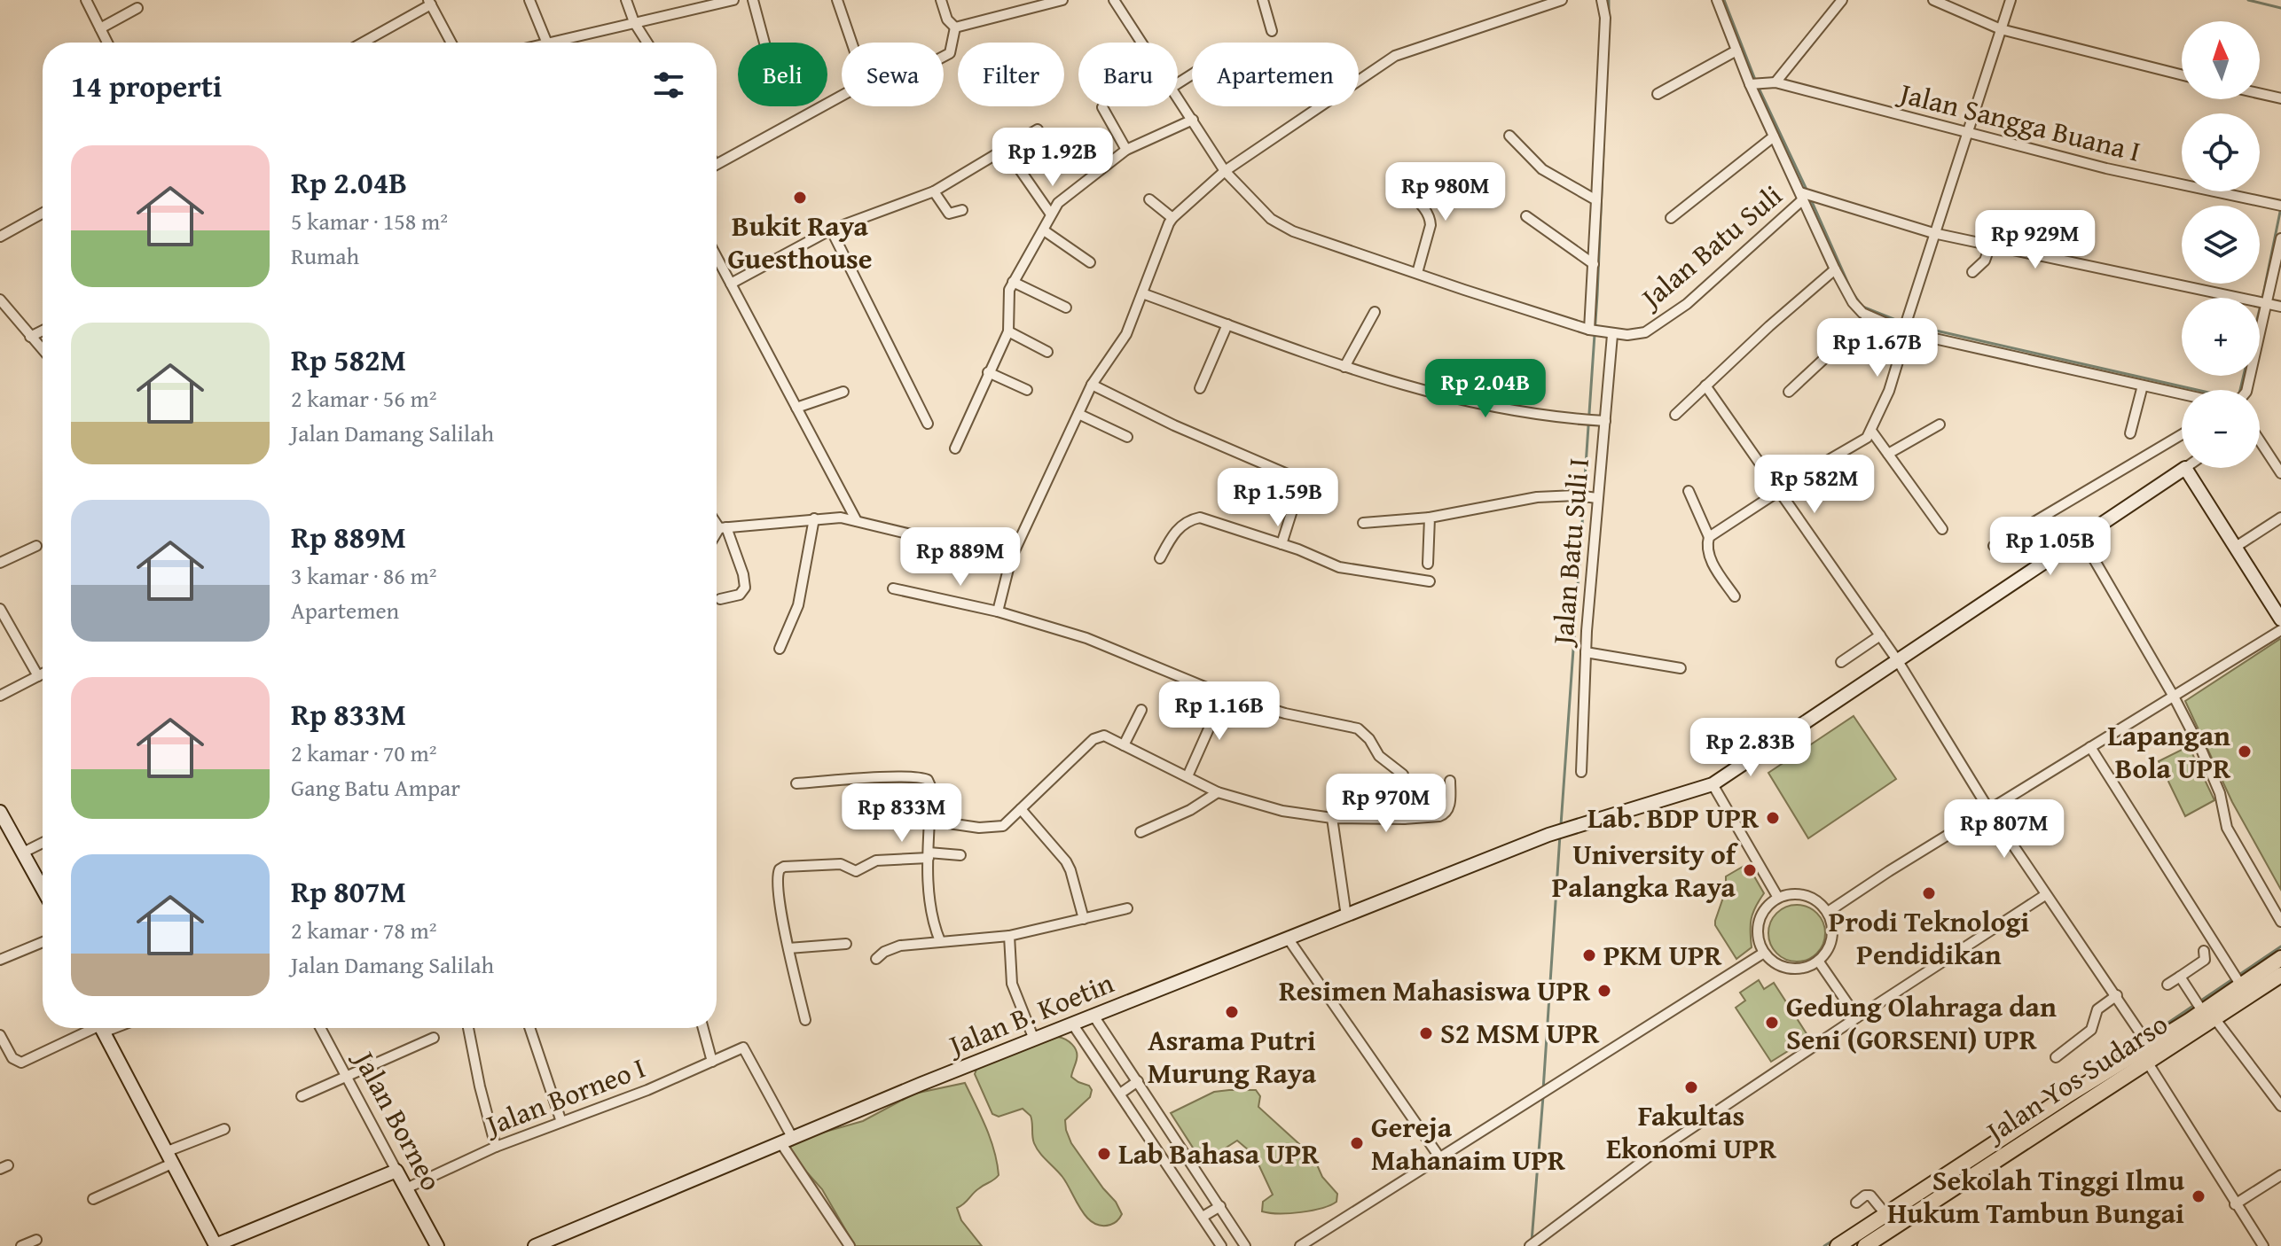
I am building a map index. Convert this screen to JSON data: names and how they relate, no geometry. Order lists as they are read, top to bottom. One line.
{"streets":{"main road":["Jalan Yos Sudarso"],"street":["Jalan Sangga Buana I","Jalan Batu Suli","Jalan Batu Suli I","Jalan B. Koetin","Jalan Borneo I","Jalan Borneo"]},"crossings":[["Jalan Batu Suli","Jalan Batu Suli I"],["Jalan B. Koetin","Jalan Borneo I"],["Jalan Borneo I","Jalan Borneo"]],"places":["Bukit Raya Guesthouse","Lapangan Bola UPR","Lab. BDP UPR","University of Palangka Raya","Prodi Teknologi Pendidikan","PKM UPR","Resimen Mahasiswa UPR","Asrama Putri Murung Raya","Gedung Olahraga dan Seni (GORSENI) UPR","S2 MSM UPR","Fakultas Ekonomi UPR","Gereja Mahanaim UPR","Lab Bahasa UPR","Sekolah Tinggi Ilmu Hukum Tambun Bungai"],"north":"top","page":{"map_buttons":["+","−"],"chip":["Beli","Sewa","Filter","Baru","Apartemen"],"heading":"14 properti","price":["Rp 1.92B","Rp 980M","Rp 929M","Rp 1.67B","Rp 2.04B","Rp 582M","Rp 1.59B","Rp 1.05B","Rp 889M","Rp 1.16B","Rp 2.83B","Rp 970M","Rp 833M","Rp 807M"],"list":[{"name":"Rp 2.04B","note":"5 kamar · 158 m² · Rumah"},{"name":"Rp 582M","note":"2 kamar · 56 m² · Jalan Damang Salilah"},{"name":"Rp 889M","note":"3 kamar · 86 m² · Apartemen"},{"name":"Rp 833M","note":"2 kamar · 70 m² · Gang Batu Ampar"},{"name":"Rp 807M","note":"2 kamar · 78 m² · Jalan Damang Salilah"}]}}
